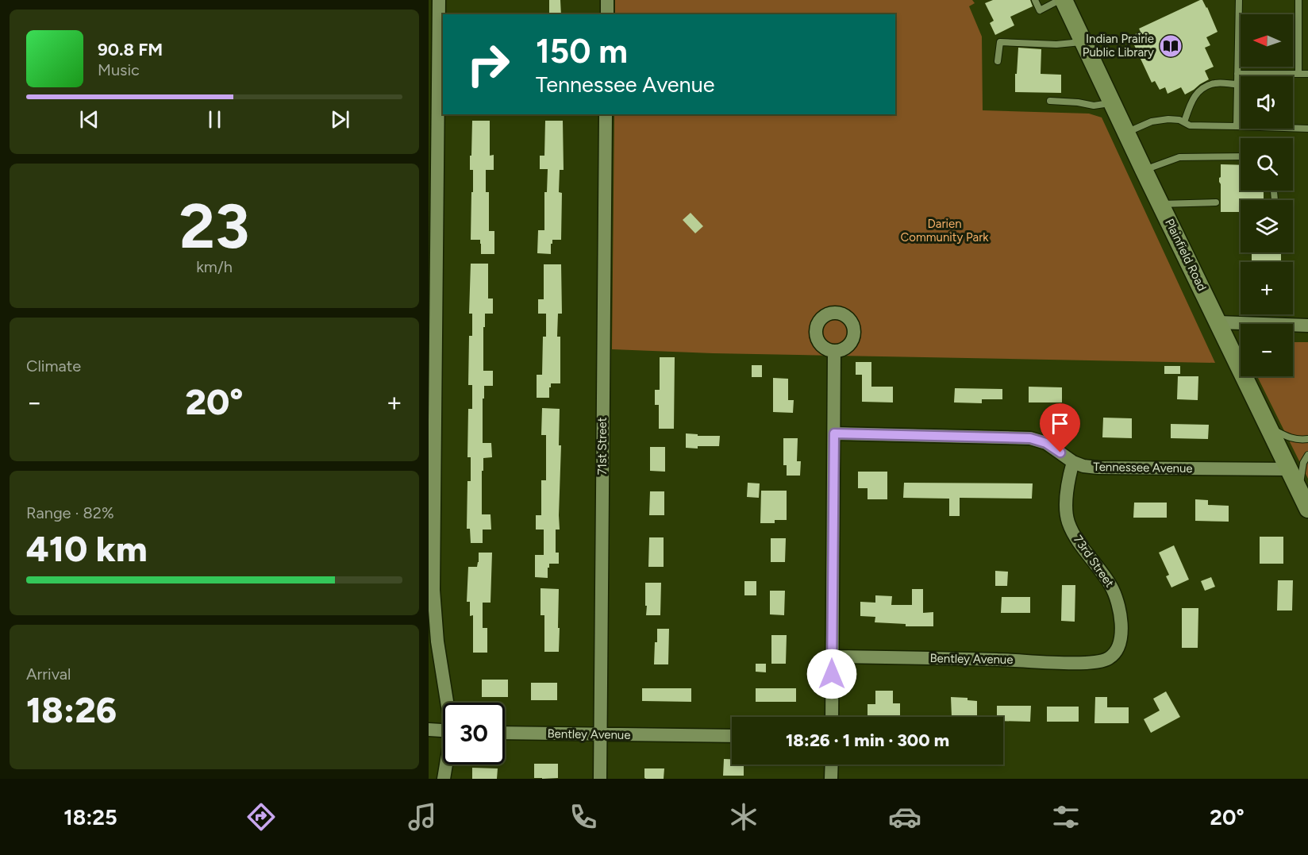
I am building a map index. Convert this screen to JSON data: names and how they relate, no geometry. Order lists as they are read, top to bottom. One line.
{"streets":{"main road":["Plainfield Road"],"street":["71st Street","Tennessee Avenue","73rd Street","Bentley Avenue"]},"crossings":[["Plainfield Road","Tennessee Avenue"],["71st Street","Bentley Avenue"],["Tennessee Avenue","73rd Street"],["73rd Street","Bentley Avenue"]],"parks":["Darien Community Park"],"places":{"library":["Indian Prairie Public Library"]},"north":"left","page":{"map_buttons":["+","−"],"turn":["150 m","Tennessee Avenue"],"song":["90.8 FM","Music"],"tile":[["23","km/h"],"Climate",["Range · 82%","410 km"],["Arrival","18:26"]],"heat":["−","20°","+"],"limit":"30","trip":"18:26 · 1 min · 300 m","tabs":["18:25","20°"]}}
